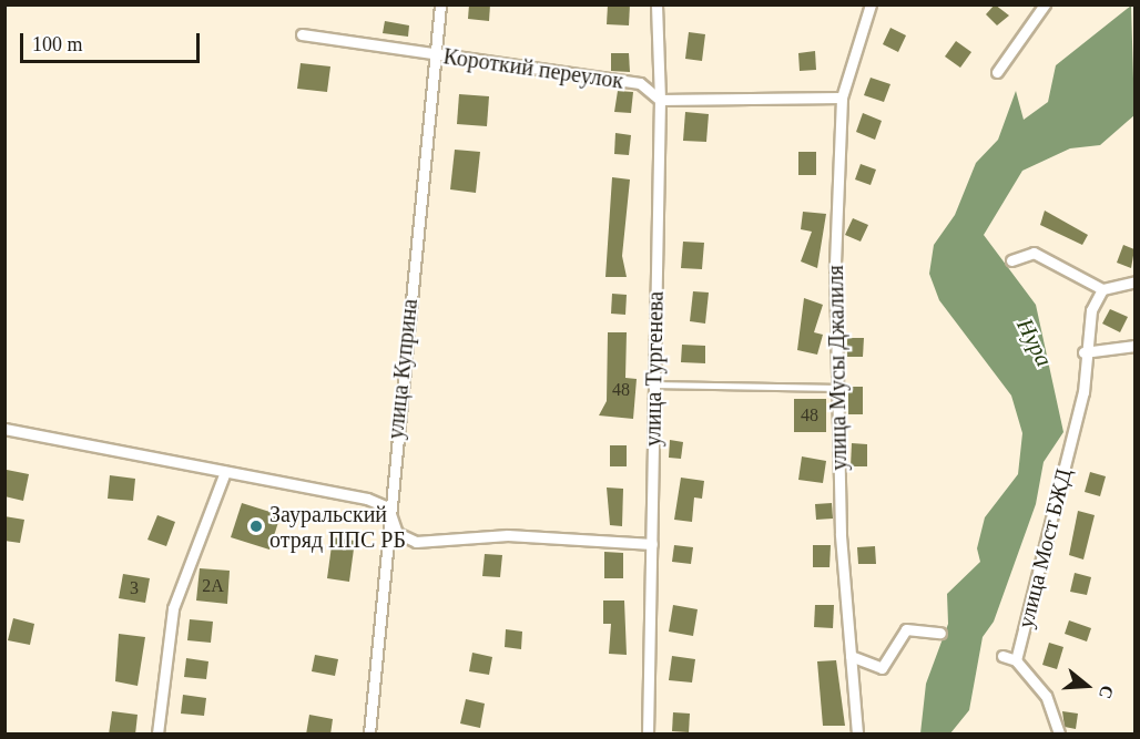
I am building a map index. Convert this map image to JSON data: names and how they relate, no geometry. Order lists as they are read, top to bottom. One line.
{"streets":{"street":["Короткий переулок","улица Мусы Джалиля","улица Куприна","улица Тургенева","улица Мост БЖД"]},"crossings":[["Короткий переулок","улица Куприна"],["Короткий переулок","улица Тургенева"]],"water":["Нура"],"places":["Зауральский отряд ППС РБ"],"house_numbers":["48","48","2А","3"],"scale_bar":"100 m","north":"right"}
